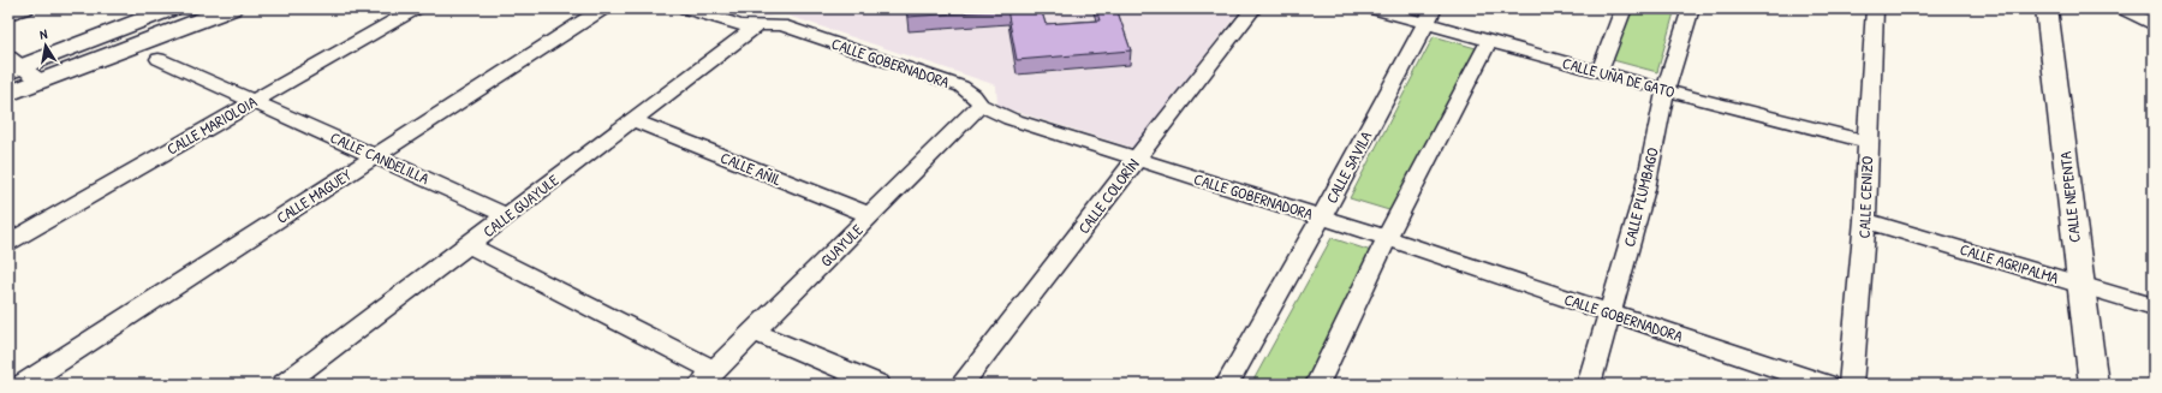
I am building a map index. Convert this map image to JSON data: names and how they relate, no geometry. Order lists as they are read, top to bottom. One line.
{"streets":{"street":["CALLE GOBERNADORA","CALLE UÑA DE GATO","CALLE MARIOLOIA","CALLE CANDELILLA","CALLE SAVILA","CALLE AÑIL","CALLE MAGUEY","CALLE COLORÍN","CALLE PLUMBAGO","CALLE CENIZO","CALLE NEPENTA","CALLE GUAYULE","GUAYULE","CALLE AGRIPALMA"]},"crossings":[["CALLE GOBERNADORA","CALLE SAVILA"],["CALLE GOBERNADORA","CALLE COLORÍN"],["CALLE GOBERNADORA","CALLE PLUMBAGO"],["CALLE GOBERNADORA","CALLE GUAYULE"],["CALLE GOBERNADORA","GUAYULE"],["CALLE UÑA DE GATO","CALLE SAVILA"],["CALLE UÑA DE GATO","CALLE PLUMBAGO"],["CALLE UÑA DE GATO","CALLE CENIZO"],["CALLE MARIOLOIA","CALLE CANDELILLA"],["CALLE CANDELILLA","CALLE MAGUEY"],["CALLE CANDELILLA","CALLE GUAYULE"],["CALLE AÑIL","CALLE GUAYULE"],["CALLE AÑIL","GUAYULE"],["CALLE CENIZO","CALLE AGRIPALMA"],["CALLE NEPENTA","CALLE AGRIPALMA"]],"north":"top"}
